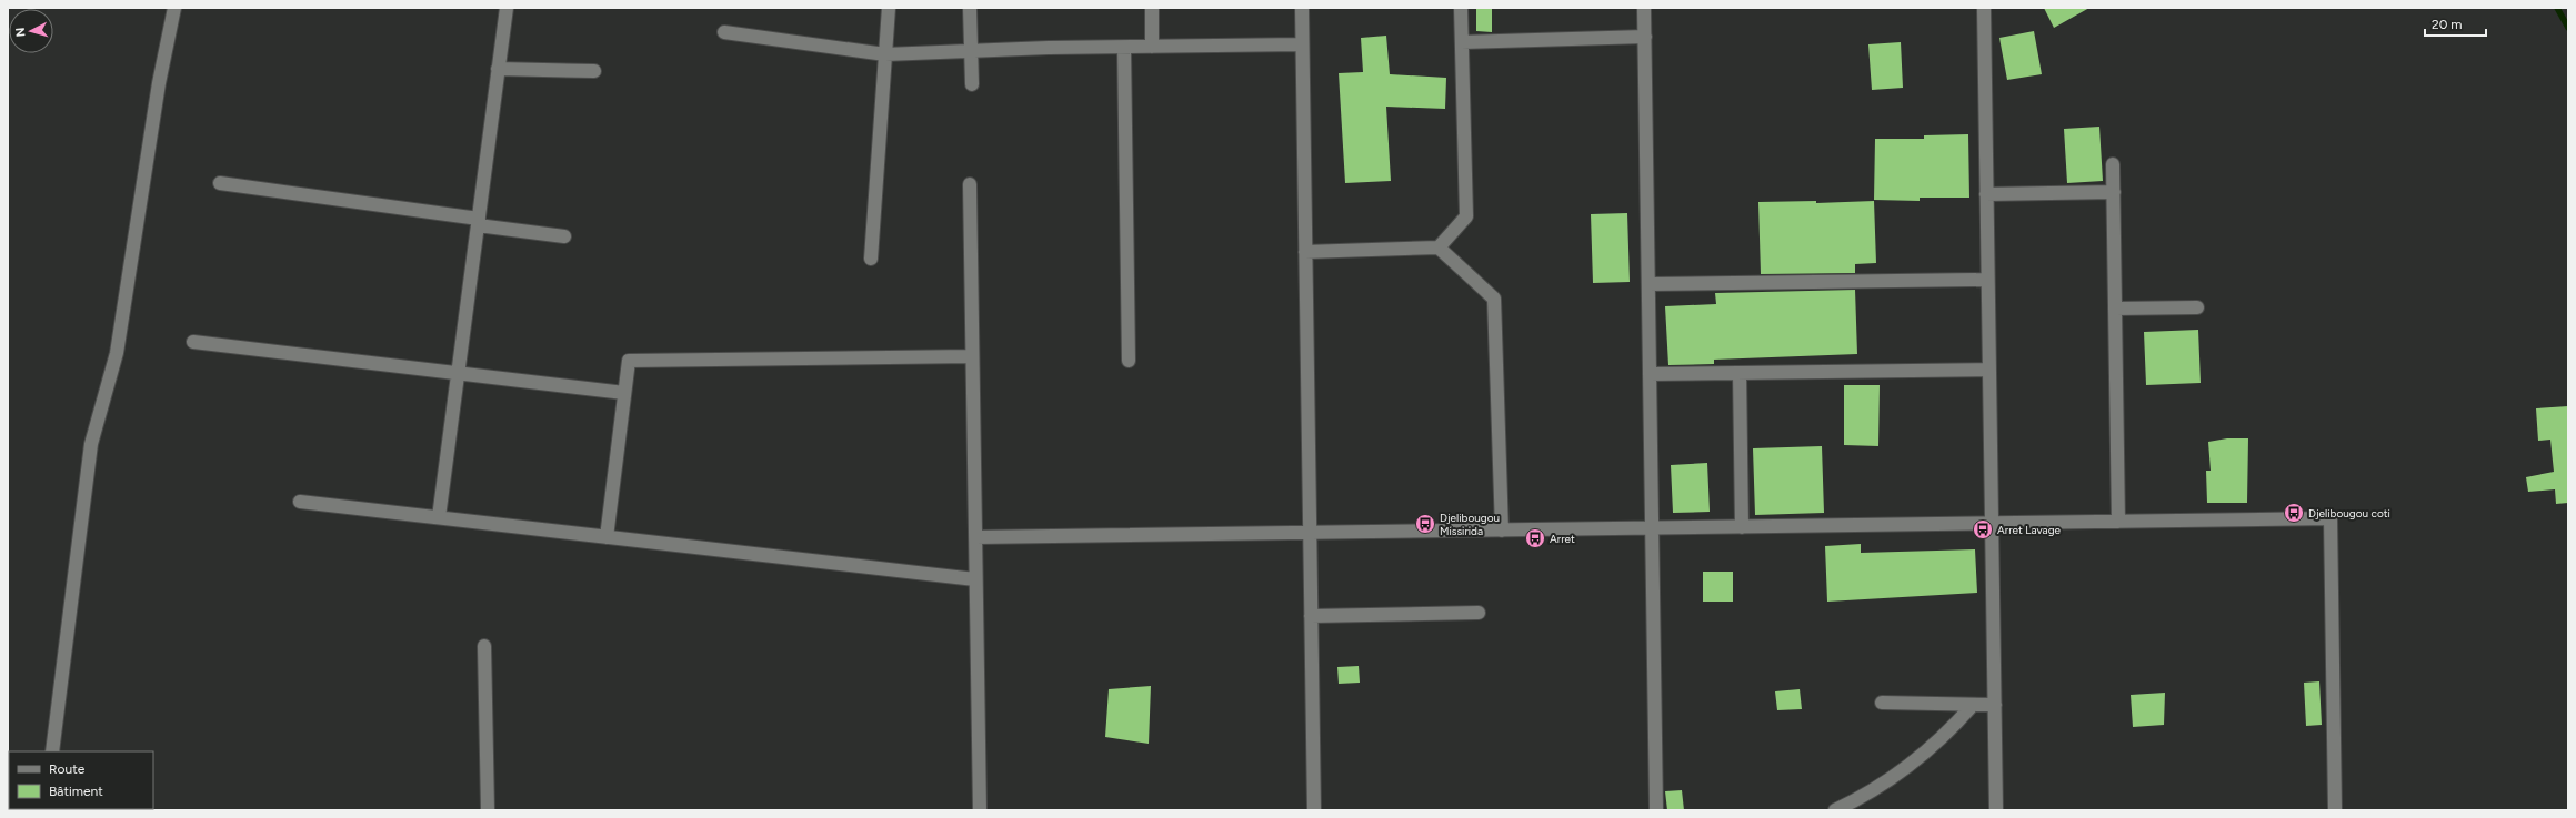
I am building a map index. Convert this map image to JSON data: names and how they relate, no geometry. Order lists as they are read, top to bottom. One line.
{"places":{"bus stop":["Djelibougou coti","Djelibougou Missirida","Arret Lavage","Arret"]},"legend":["Route","Bâtiment"],"scale_bar":"20 m","north":"left"}
